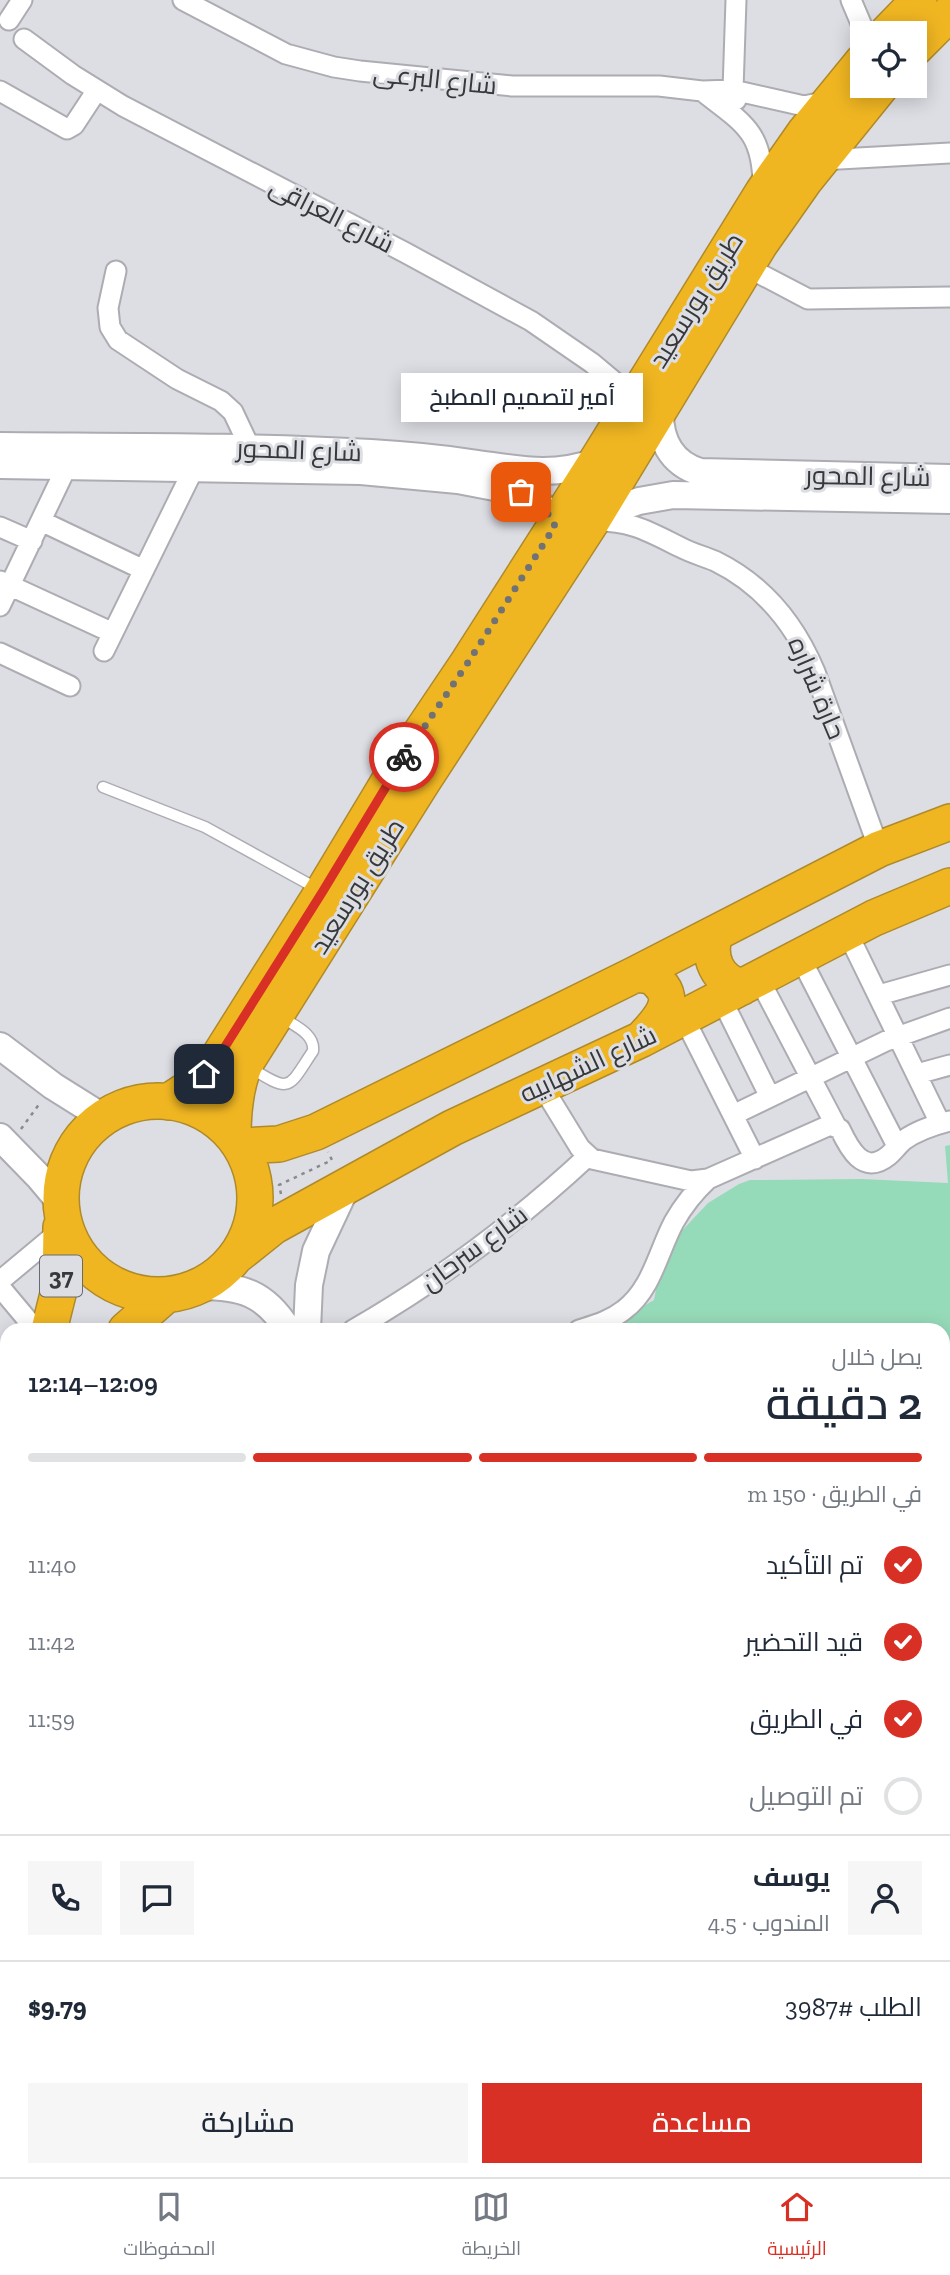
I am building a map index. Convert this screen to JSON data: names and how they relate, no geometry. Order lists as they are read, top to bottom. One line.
{"streets":{"highway":["طريق بورسعيد","شارع الشهابيه","37"],"street":["شارع البرعى","شارع العراقى","شارع المحور","حارة شراره","شارع سرحان"]},"crossings":[["شارع البرعى","طريق بورسعيد"],["شارع العراقى","طريق بورسعيد"],["شارع العراقى","شارع المحور"],["طريق بورسعيد","شارع المحور"],["طريق بورسعيد","حارة شراره"],["طريق بورسعيد","شارع الشهابيه"],["طريق بورسعيد","37"],["شارع المحور","حارة شراره"],["شارع الشهابيه","37"]],"places":["أمير لتصميم المطبخ"],"page":{"bubble":"أمير لتصميم المطبخ","heading":["2 دقيقة","يصل خلال","12:09–12:14"],"panel":["يوسف","المندوب · 4.5","الطلب #3987","$9.79"],"bar":"في الطريق · 150 m","list":[["تم التأكيد","11:40"],["قيد التحضير","11:42"],["في الطريق","11:59"],"تم التوصيل"],"buttons":["مساعدة","مشاركة"],"tabs":["الرئيسية","الخريطة","المحفوظات"]}}
